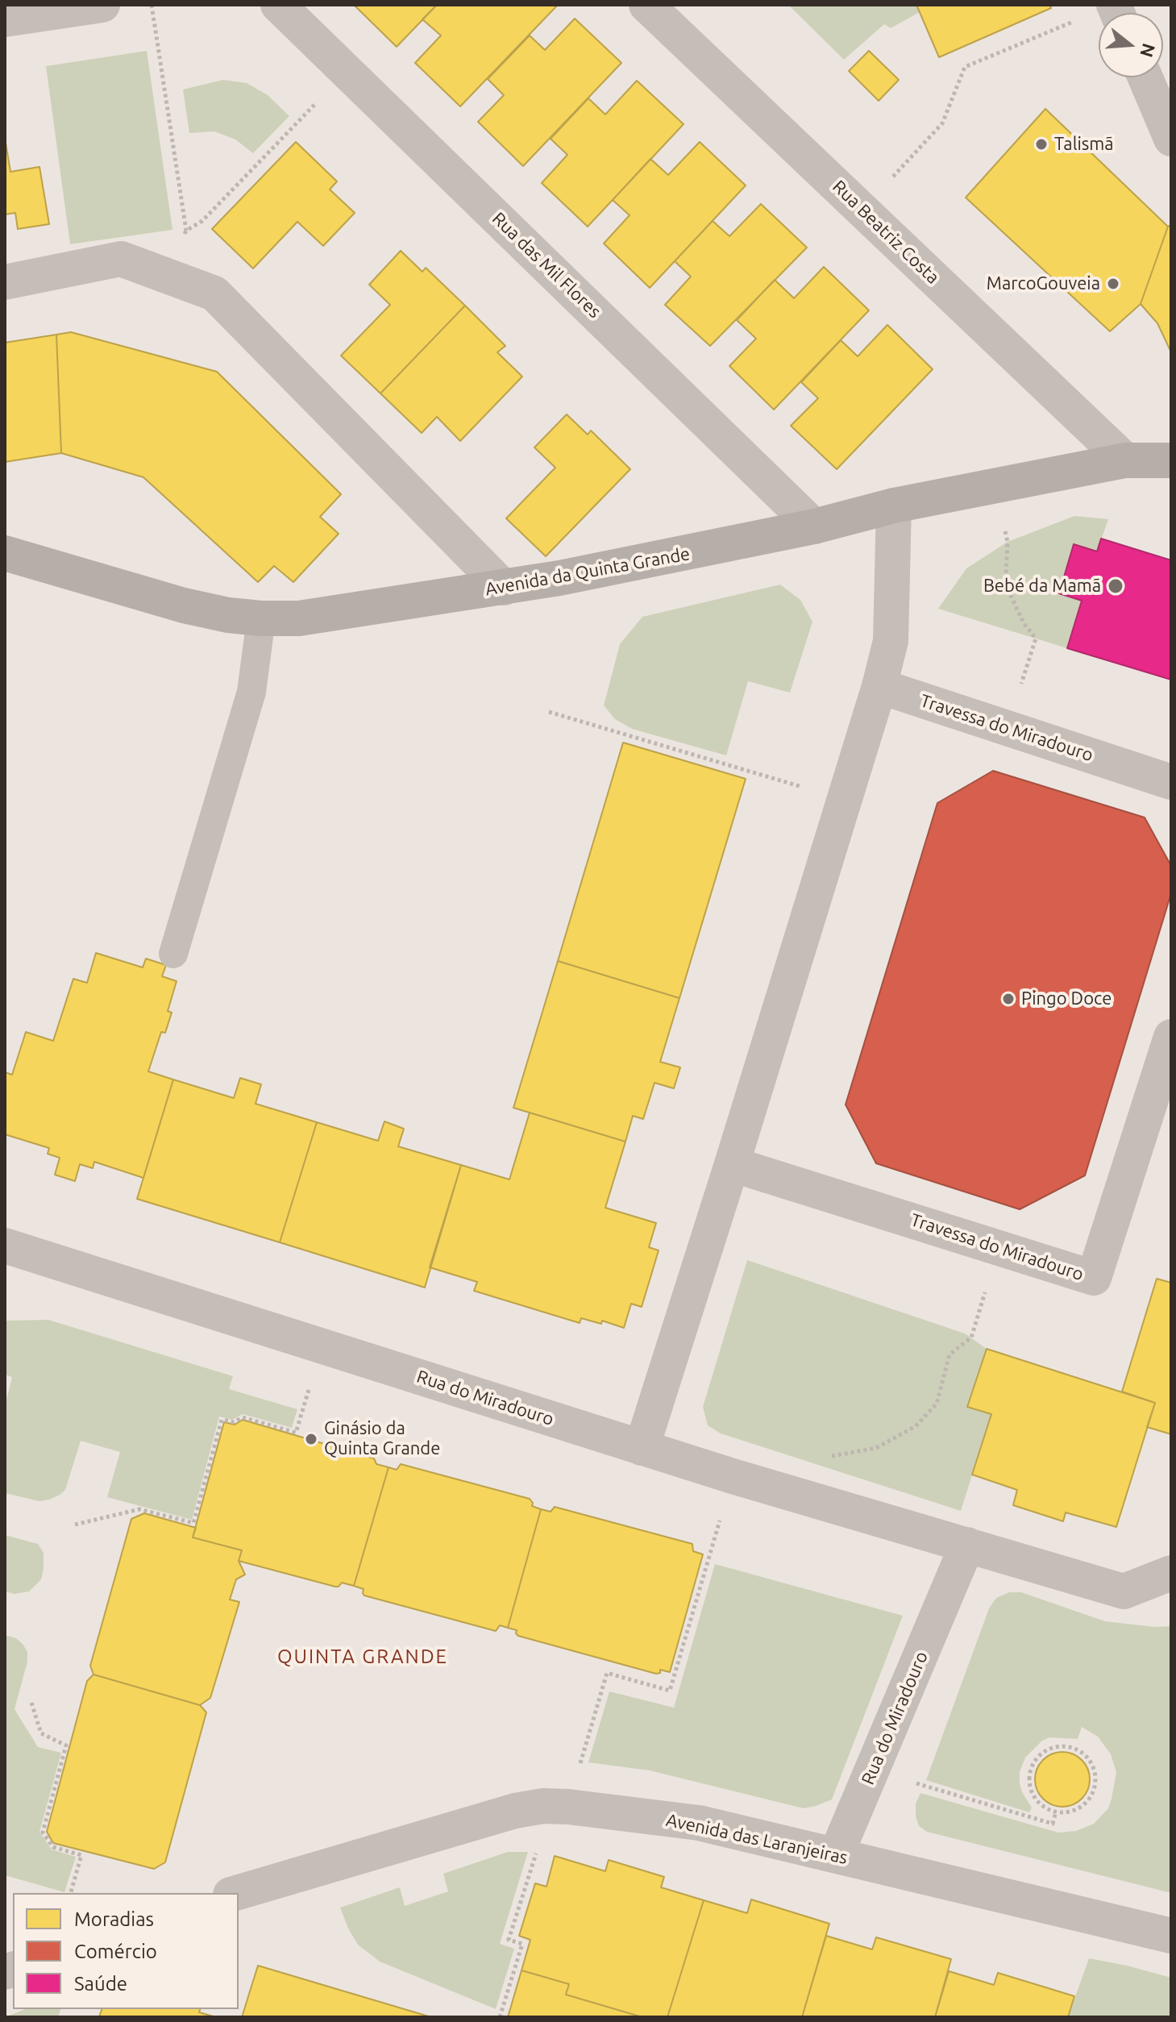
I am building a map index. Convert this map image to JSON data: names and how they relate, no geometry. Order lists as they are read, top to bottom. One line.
{"streets":{"street":["Rua Beatriz Costa","Rua das Mil Flores","Avenida da Quinta Grande","Travessa do Miradouro","Rua do Miradouro","Avenida das Laranjeiras"]},"crossings":[["Rua Beatriz Costa","Avenida da Quinta Grande"],["Rua das Mil Flores","Avenida da Quinta Grande"],["Rua do Miradouro","Avenida das Laranjeiras"]],"districts":["QUINTA GRANDE"],"places":["Talismã","MarcoGouveia","Bebé da Mamã","Pingo Doce","Ginásio da Quinta Grande"],"legend":["Moradias","Comércio","Saúde"],"north":"right"}
